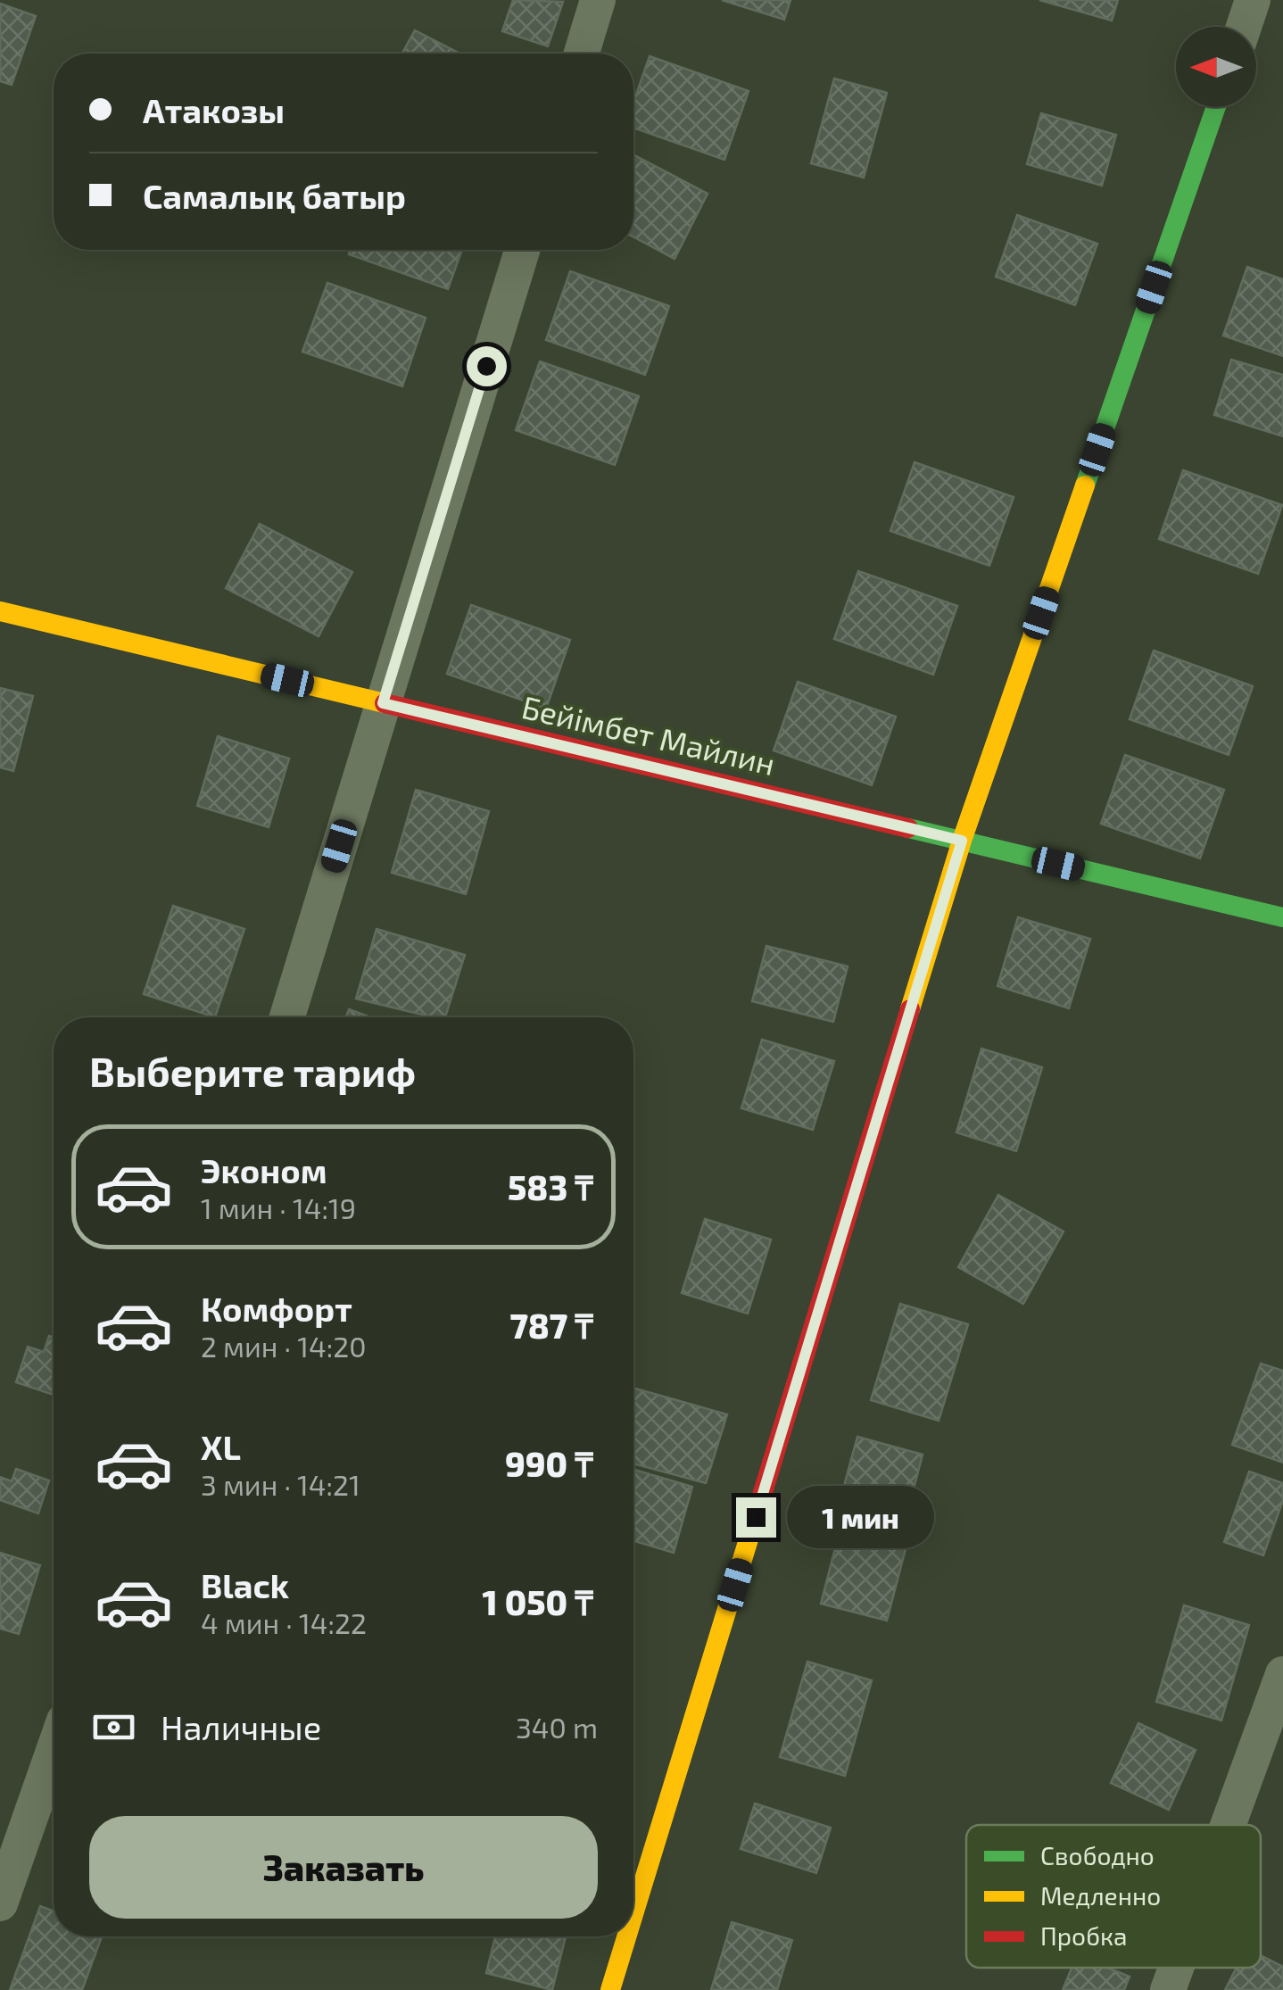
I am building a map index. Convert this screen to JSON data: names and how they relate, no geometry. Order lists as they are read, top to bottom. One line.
{"streets":{"street":["Бейімбет Майлин"]},"legend":["Свободно","Медленно","Пробка"],"north":"left","page":{"banner":["Атакозы","Самалық батыр"],"heading":"Выберите тариф","list":[{"name":"Эконом","note":"1 мин · 14:19","value":"583 ₸"},{"name":"Комфорт","note":"2 мин · 14:20","value":"787 ₸"},{"name":"XL","note":"3 мин · 14:21","value":"990 ₸"},{"name":"Black","note":"4 мин · 14:22","value":"1 050 ₸"}],"bubble":"1 мин","pay":["Наличные","340 m"],"buttons":"Заказать"}}
